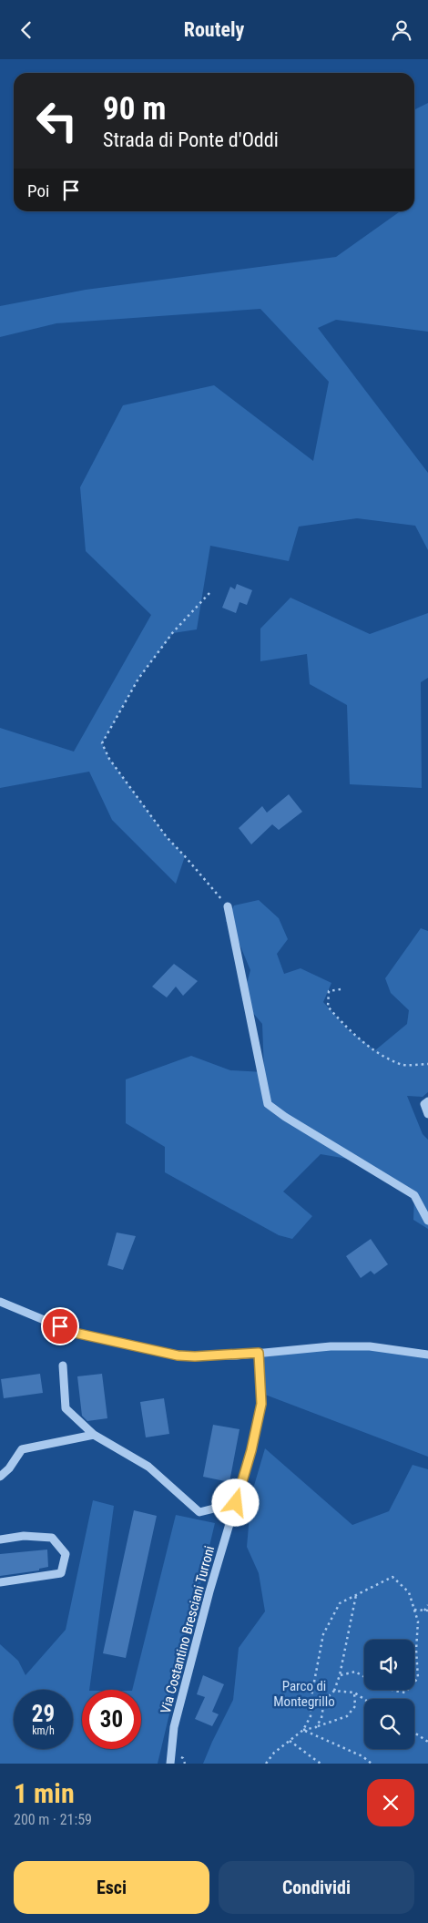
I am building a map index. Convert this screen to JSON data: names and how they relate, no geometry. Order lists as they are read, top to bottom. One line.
{"streets":{"street":["Via Costantino Bresciani Turroni"]},"parks":["Parco di Montegrillo"],"page":{"header":"Routely","turn":["90 m","Strada di Ponte d'Oddi"],"then":"Poi","speed":"29 km/h","limit":"30","heading":["1 min","200 m · 21:59"],"buttons":["Esci","Condividi"]}}
